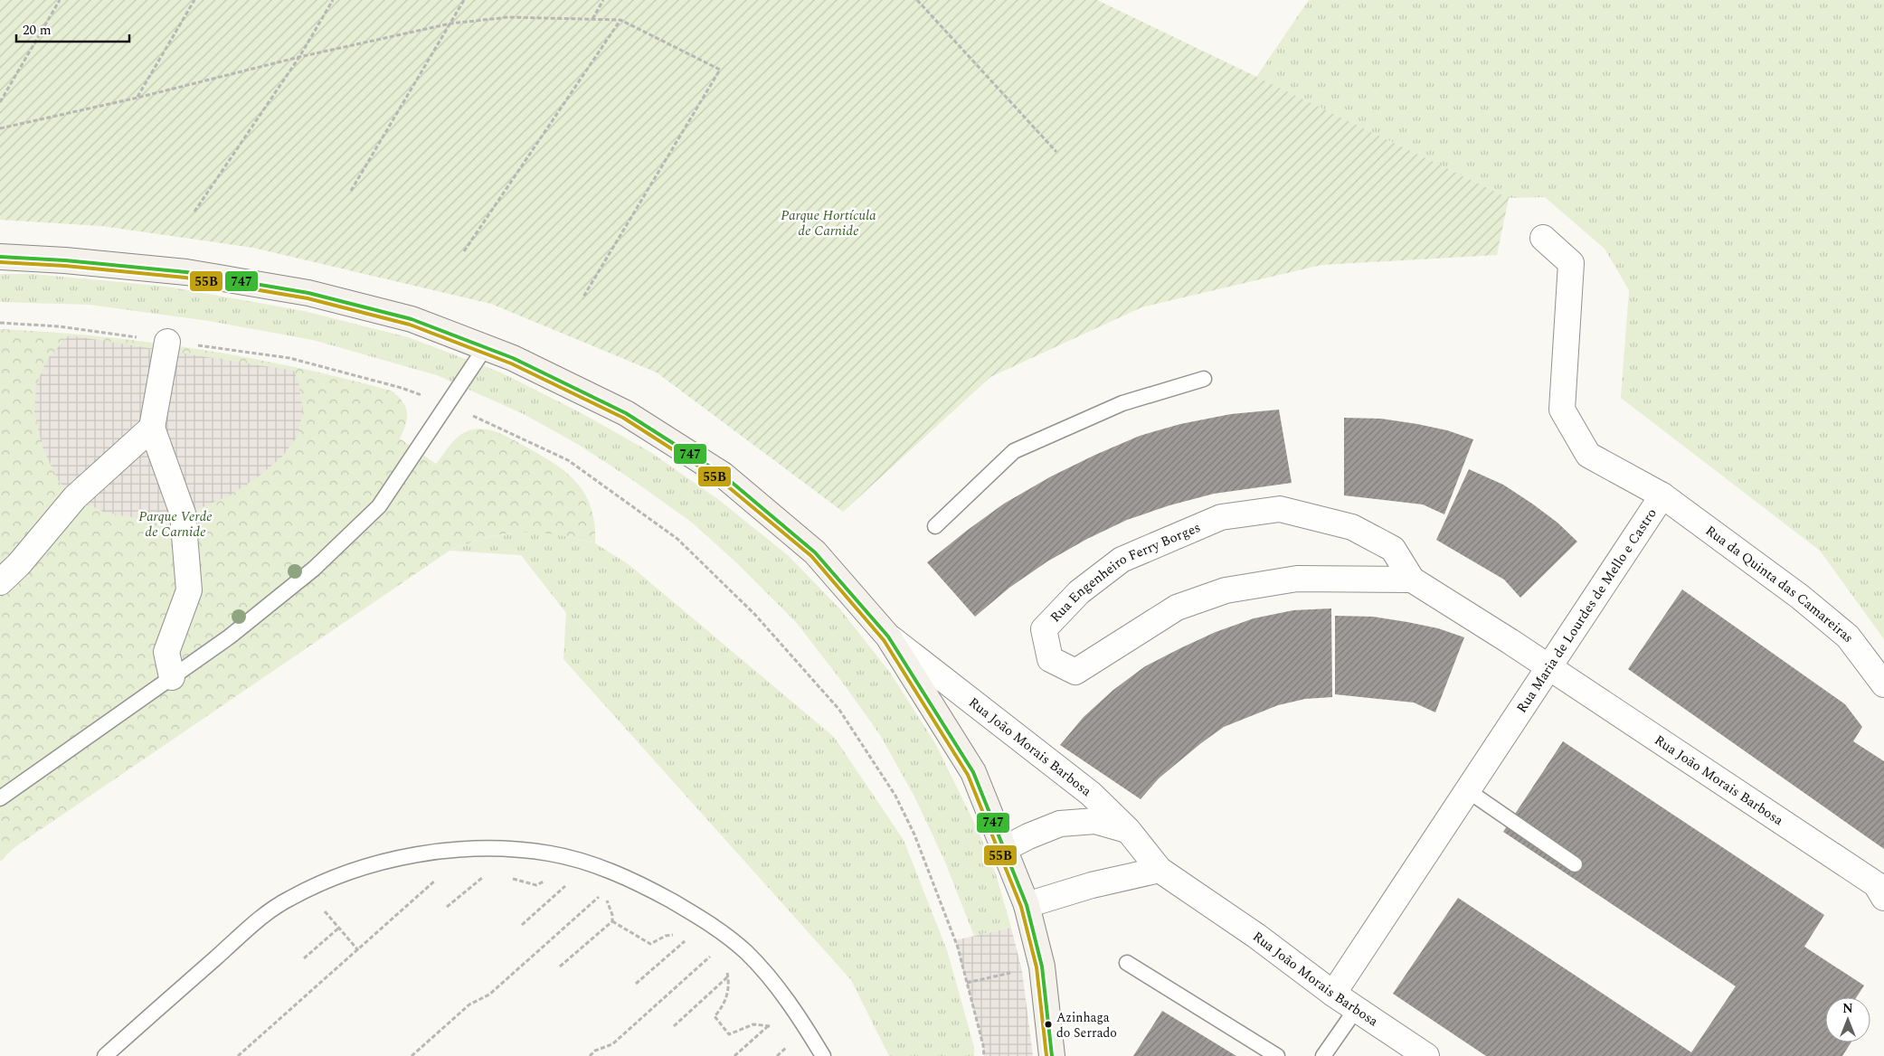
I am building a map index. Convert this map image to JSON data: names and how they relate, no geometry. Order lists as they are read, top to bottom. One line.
{"streets":{"street":["Rua Engenheiro Ferry Borges","Rua da Quinta das Camareiras","Rua Maria de Lourdes de Mello e Castro","Rua João Morais Barbosa"]},"crossings":[["Rua Engenheiro Ferry Borges","Rua Maria de Lourdes de Mello e Castro"],["Rua Engenheiro Ferry Borges","Rua João Morais Barbosa"],["Rua da Quinta das Camareiras","Rua Maria de Lourdes de Mello e Castro"],["Rua Maria de Lourdes de Mello e Castro","Rua João Morais Barbosa"]],"parks":["Parque Hortícula de Carnide","Parque Verde de Carnide"],"places":["Azinhaga do Serrado"],"lines":["transit line 747","transit line 55B"],"scale_bar":"20 m","north":"top"}
